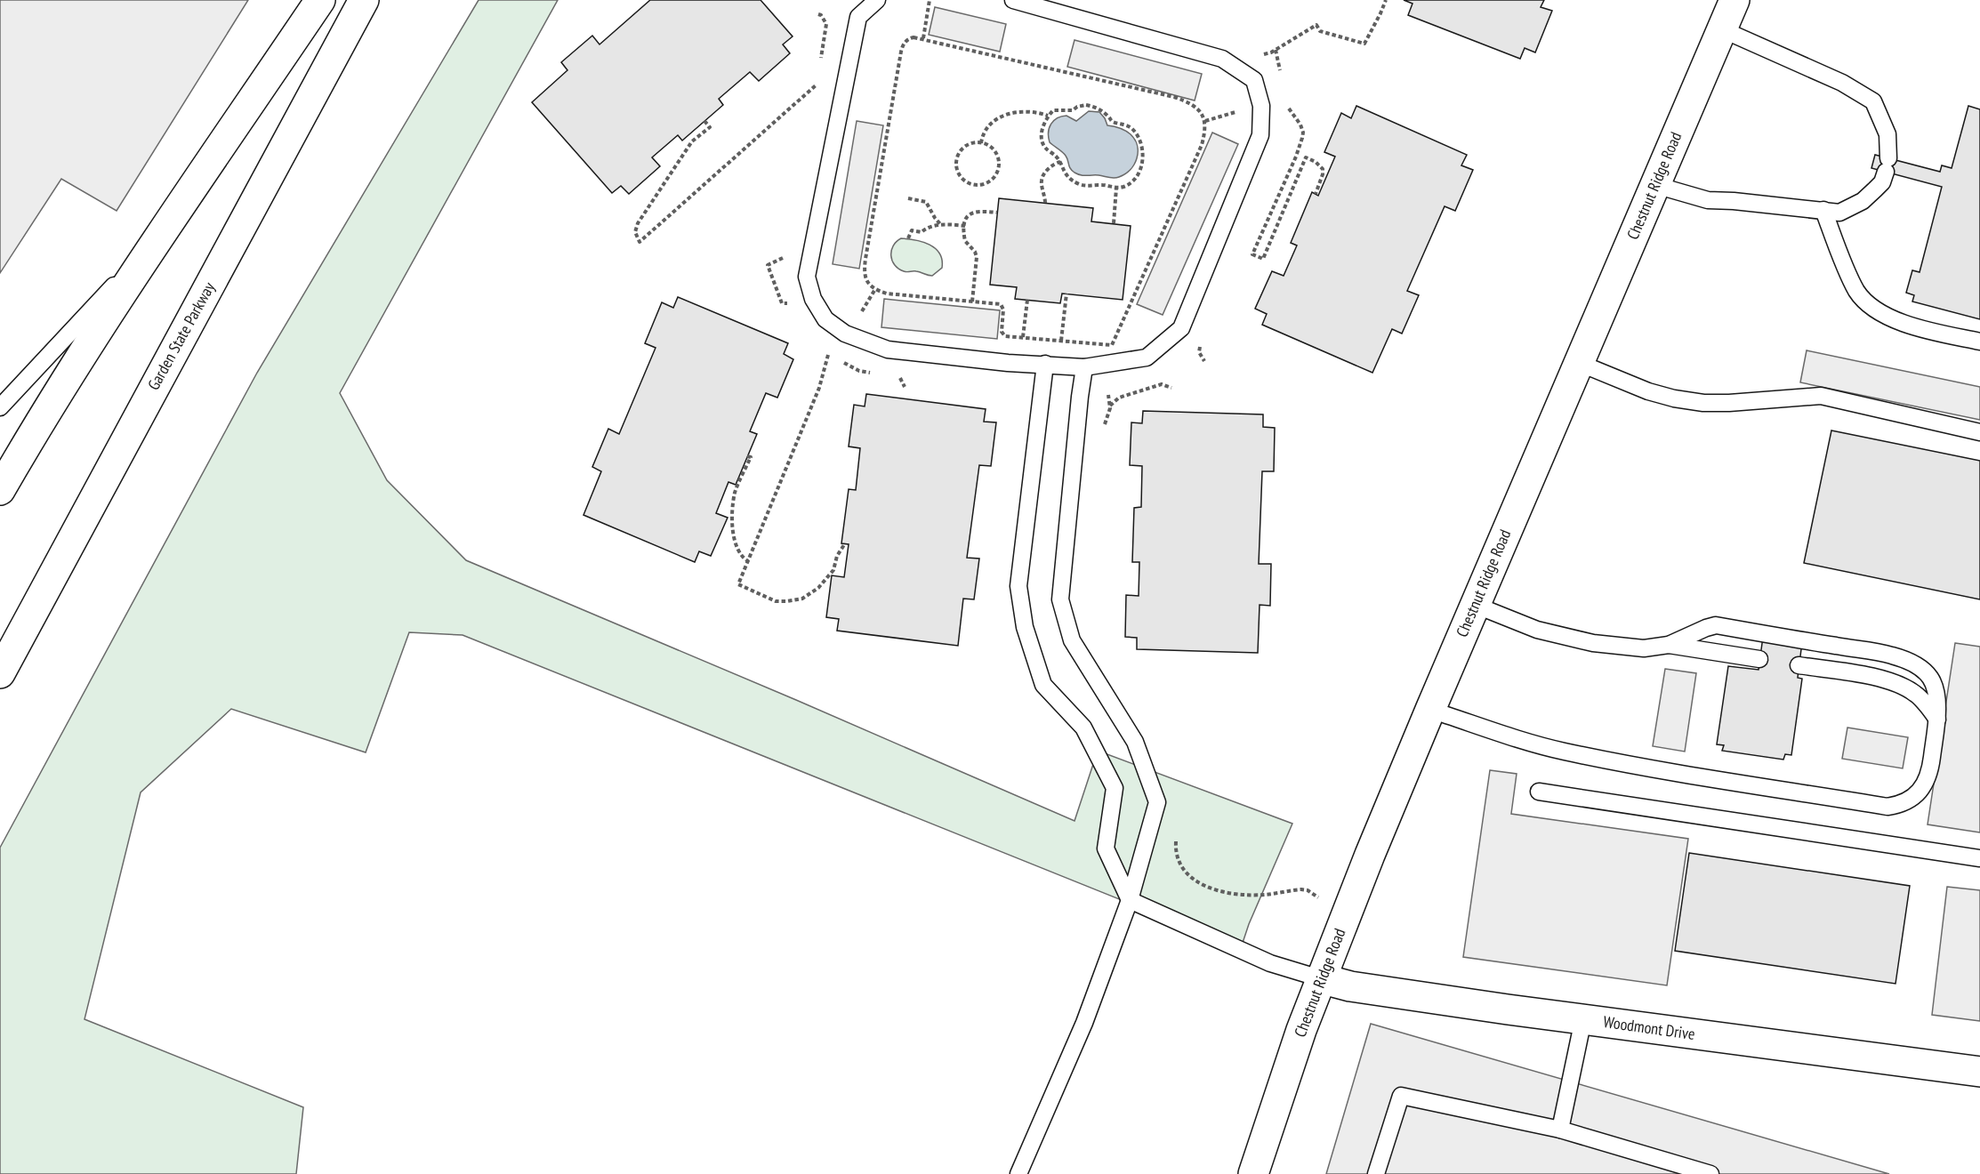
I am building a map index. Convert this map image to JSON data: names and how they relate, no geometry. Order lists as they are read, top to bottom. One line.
{"streets":{"main road":["Chestnut Ridge Road","Garden State Parkway","Woodmont Drive"]},"crossings":[["Chestnut Ridge Road","Woodmont Drive"]]}
